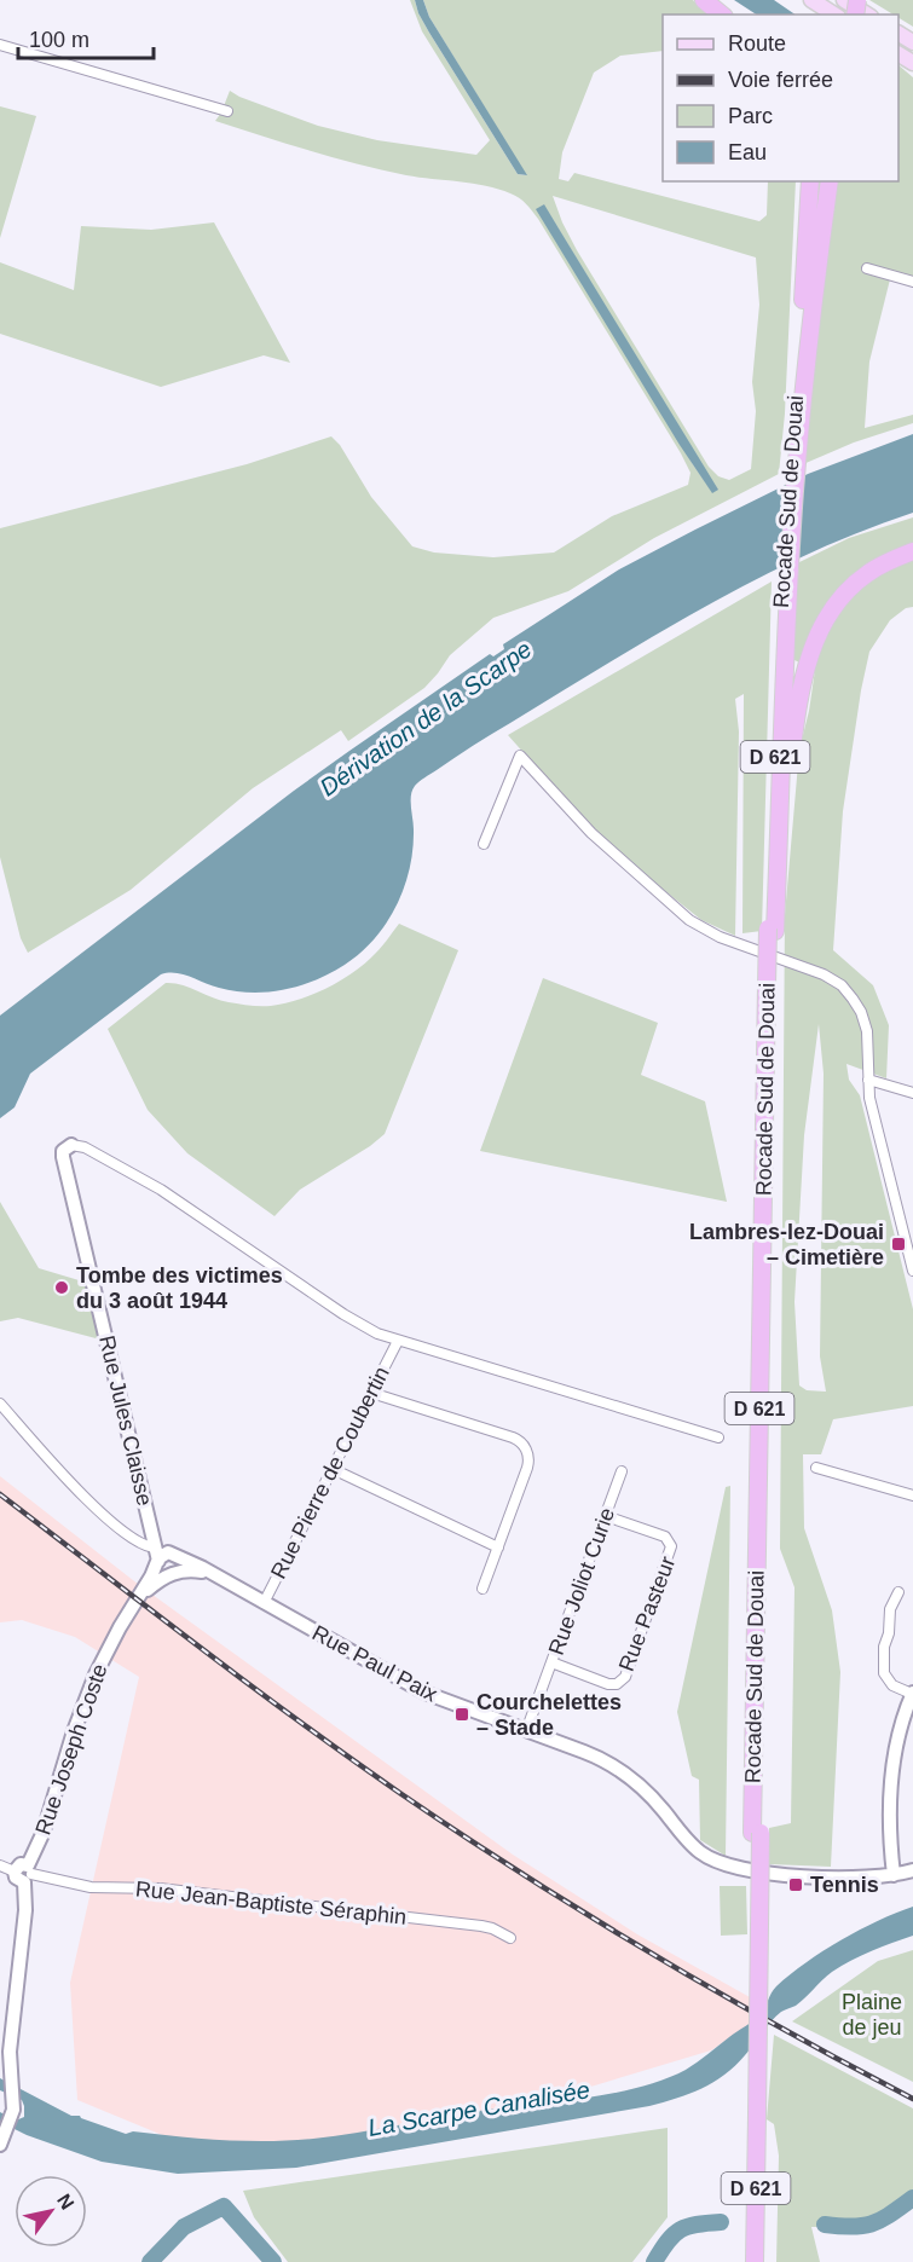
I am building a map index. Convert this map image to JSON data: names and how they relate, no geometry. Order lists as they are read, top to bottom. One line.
{"streets":{"highway":["Rocade Sud de Douai","D 621"],"street":["Rue Jules Claisse","Rue Pierre de Coubertin","Rue Joliot Curie","Rue Pasteur","Rue Paul Paix","Rue Joseph Coste","Rue Jean-Baptiste Séraphin"]},"crossings":[["Rue Jules Claisse","Rue Paul Paix"],["Rue Jules Claisse","Rue Joseph Coste"],["Rue Pierre de Coubertin","Rue Paul Paix"],["Rue Joliot Curie","Rue Pasteur"],["Rue Joliot Curie","Rue Paul Paix"],["Rue Paul Paix","Rue Joseph Coste"],["Rue Joseph Coste","Rue Jean-Baptiste Séraphin"]],"water":["Dérivation de la Scarpe","La Scarpe Canalisée"],"parks":["Plaine de jeu"],"places":{"transit":["Lambres-lez-Douai – Cimetière","Courchelettes – Stade","Tennis"],"other":["Tombe des victimes du 3 août 1944"]},"legend":["Route","Voie ferrée","Parc","Eau"],"scale_bar":"100 m","north":"top right"}
